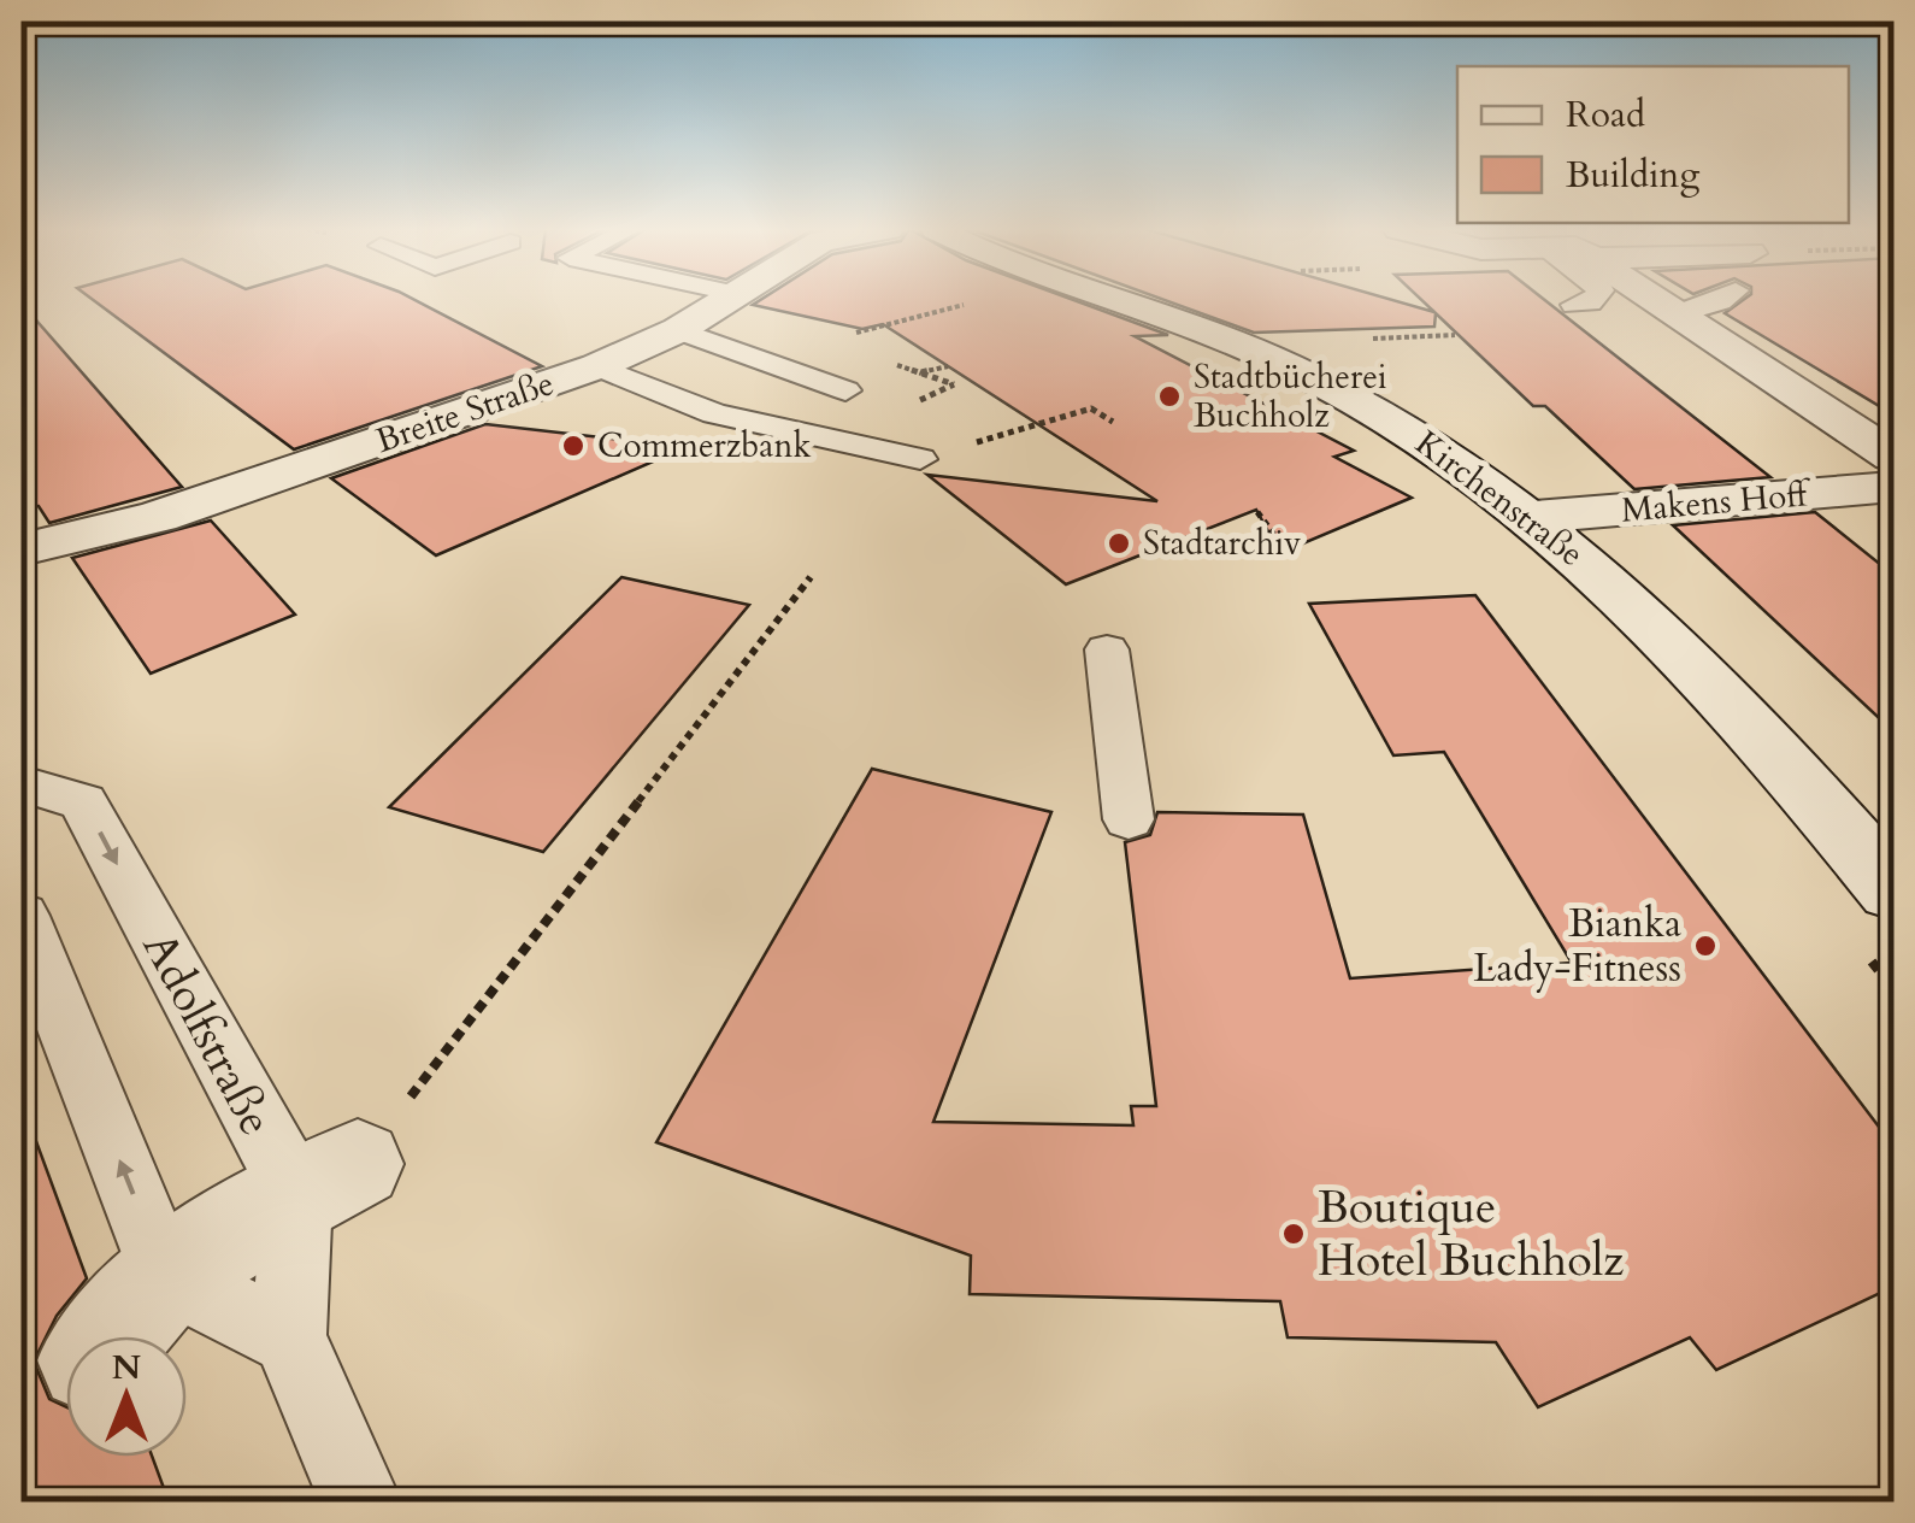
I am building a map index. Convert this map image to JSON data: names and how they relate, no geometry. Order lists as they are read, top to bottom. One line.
{"streets":{"street":["Breite Straße","Kirchenstraße","Makens Hoff"],"lane":["Adolfstraße"]},"crossings":[["Kirchenstraße","Makens Hoff"]],"places":["Stadtbücherei Buchholz","Commerzbank","Stadtarchiv","Bianka Lady-Fitness","Boutique Hotel Buchholz"],"legend":["Road","Building"],"north":"top"}
